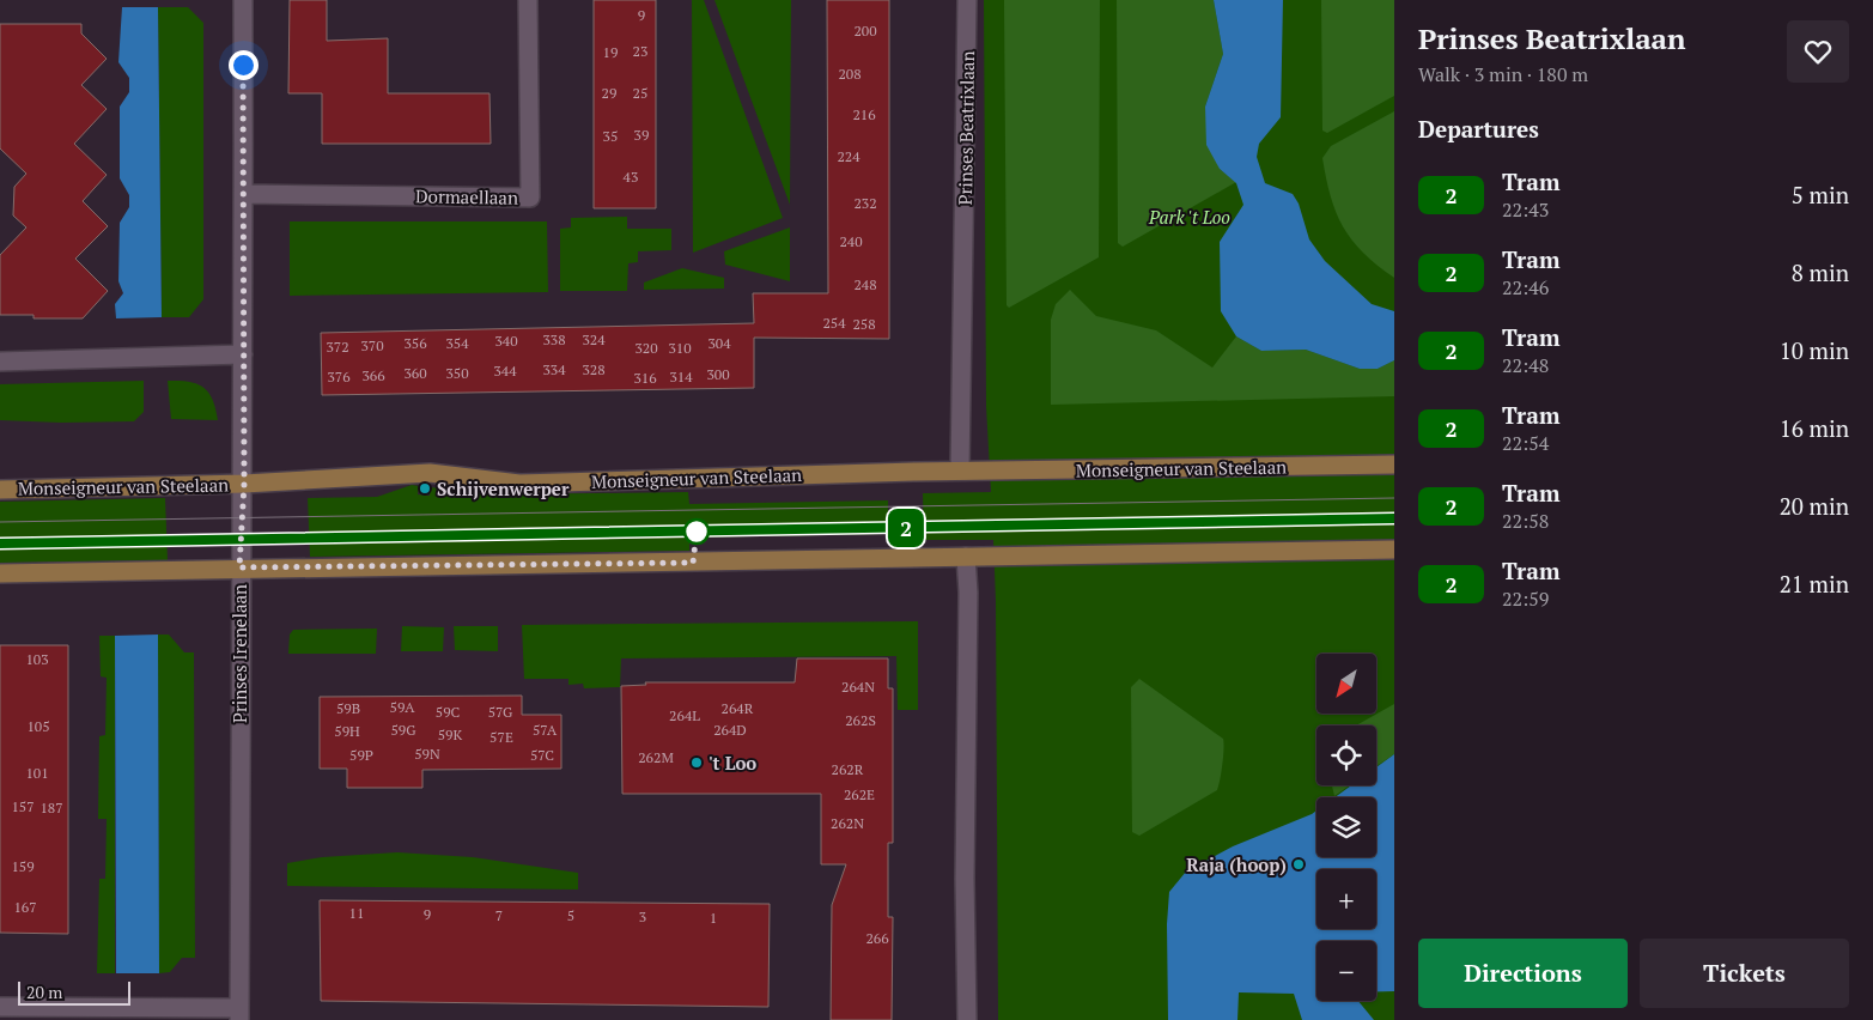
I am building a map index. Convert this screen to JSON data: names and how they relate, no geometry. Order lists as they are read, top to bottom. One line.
{"streets":{"main road":["Monseigneur van Steelaan"],"street":["Prinses Beatrixlaan","Dormaellaan","Prinses Irenelaan"]},"crossings":[["Prinses Beatrixlaan","Monseigneur van Steelaan"],["Dormaellaan","Prinses Irenelaan"],["Monseigneur van Steelaan","Prinses Irenelaan"]],"parks":["Park 't Loo"],"places":["Schijvenwerper","'t Loo","Raja (hoop)"],"lines":["tram line 2"],"house_numbers":["9","200","23","19","208","29","25","216","39","35","224","43","232","240","248","254","258","338","324","340","356","354","304","370","372","320","310","334","328","344","360","350","300","366","376","314","316","103","264N","59A","59B","264R","59C","57G","264L","262S","105","59G","57A","264D","59H","59K","57E","59N","59P","57C","262M","262R","101","262E","157","187","262N","159","167","11","9","7","5","3","1","266"],"scale_bar":"20 m","north":"bottom left","page":{"on_map":"2","heading":[["Prinses Beatrixlaan","Walk · 3 min · 180 m"],"Departures"],"list":[{"mark":"2","name":"Tram","note":"22:43","value":"5 min"},{"mark":"2","name":"Tram","note":"22:46","value":"8 min"},{"mark":"2","name":"Tram","note":"22:48","value":"10 min"},{"mark":"2","name":"Tram","note":"22:54","value":"16 min"},{"mark":"2","name":"Tram","note":"22:58","value":"20 min"},{"mark":"2","name":"Tram","note":"22:59","value":"21 min"}],"map_buttons":["+","−"],"buttons":["Directions","Tickets"],"scale":"20 m"}}
